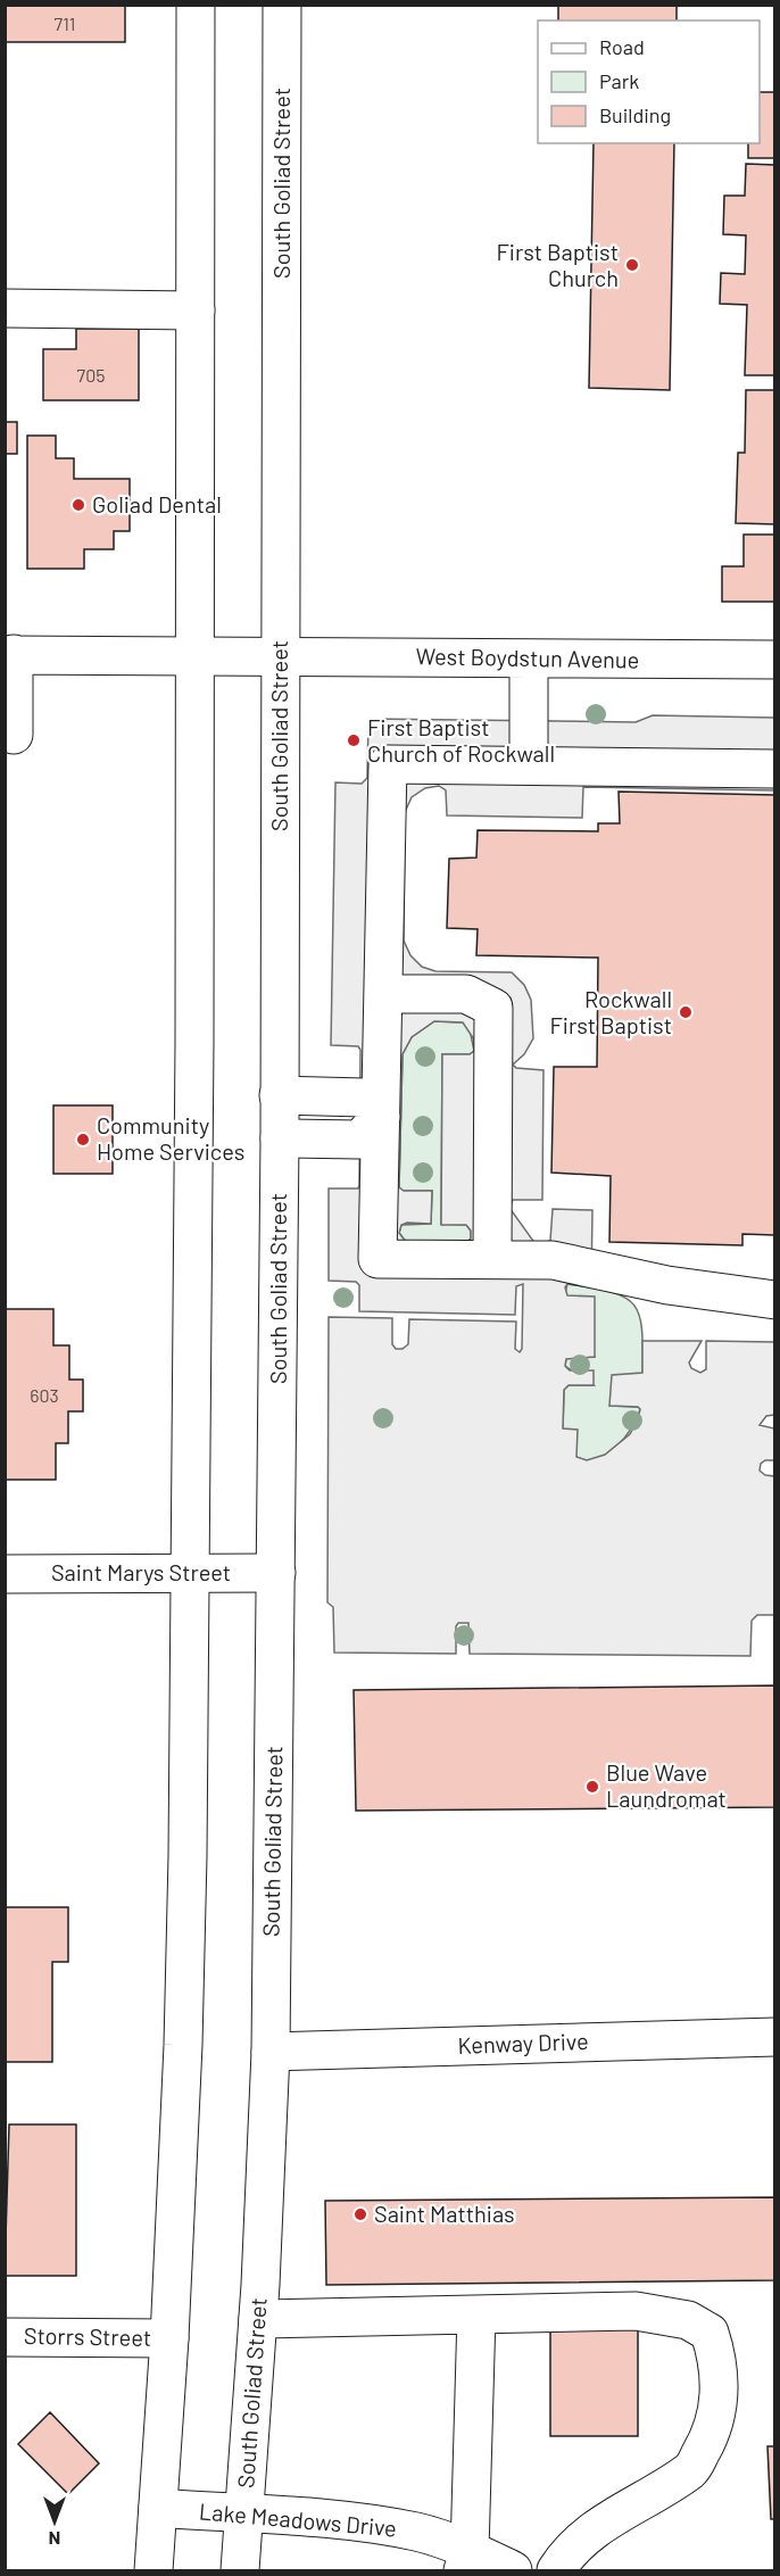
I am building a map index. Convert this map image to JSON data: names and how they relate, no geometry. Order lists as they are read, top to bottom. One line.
{"streets":{"main road":["South Goliad Street","West Boydstun Avenue","Saint Marys Street","Kenway Drive","Storrs Street","Lake Meadows Drive"]},"crossings":[["South Goliad Street","West Boydstun Avenue"],["South Goliad Street","Saint Marys Street"],["South Goliad Street","Kenway Drive"],["South Goliad Street","Lake Meadows Drive"]],"places":["First Baptist Church","Goliad Dental","First Baptist Church of Rockwall","Rockwall First Baptist","Community Home Services","Blue Wave Laundromat","Saint Matthias"],"house_numbers":["711","705","603"],"legend":["Road","Park","Building"],"north":"bottom"}
